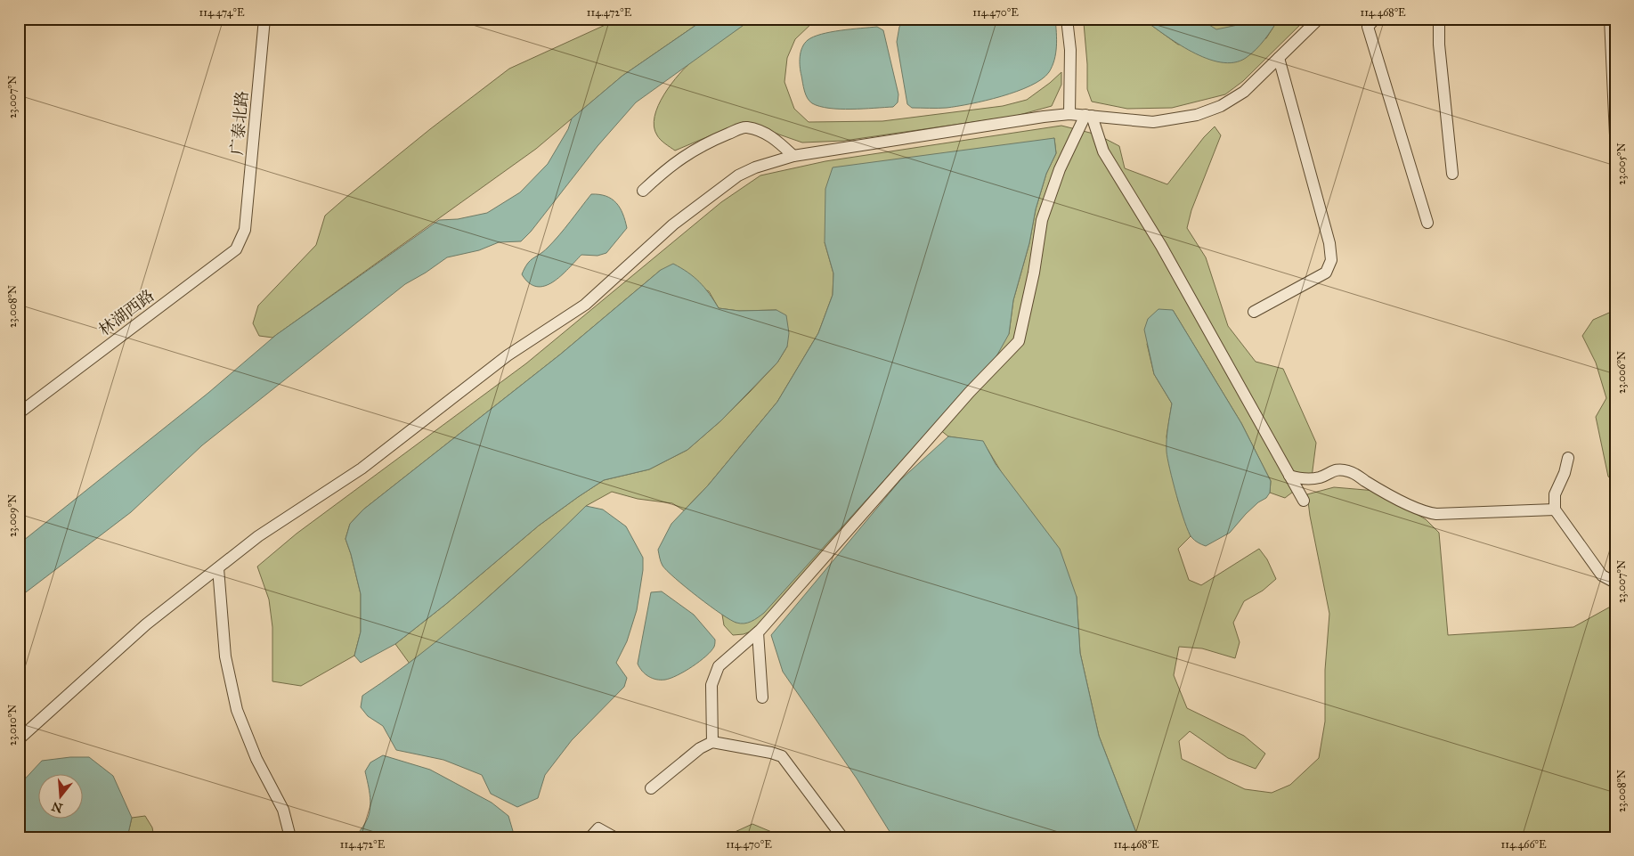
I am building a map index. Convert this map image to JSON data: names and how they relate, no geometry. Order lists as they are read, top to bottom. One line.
{"streets":{"street":["广泰北路","林湖西路"]},"crossings":[["广泰北路","林湖西路"]],"north":"bottom","coordinates":["114.474°E","114.472°E","114.470°E","114.468°E","23.007°N","23.005°N","23.008°N","23.006°N","23.009°N","23.010°N","114.466°E"]}
